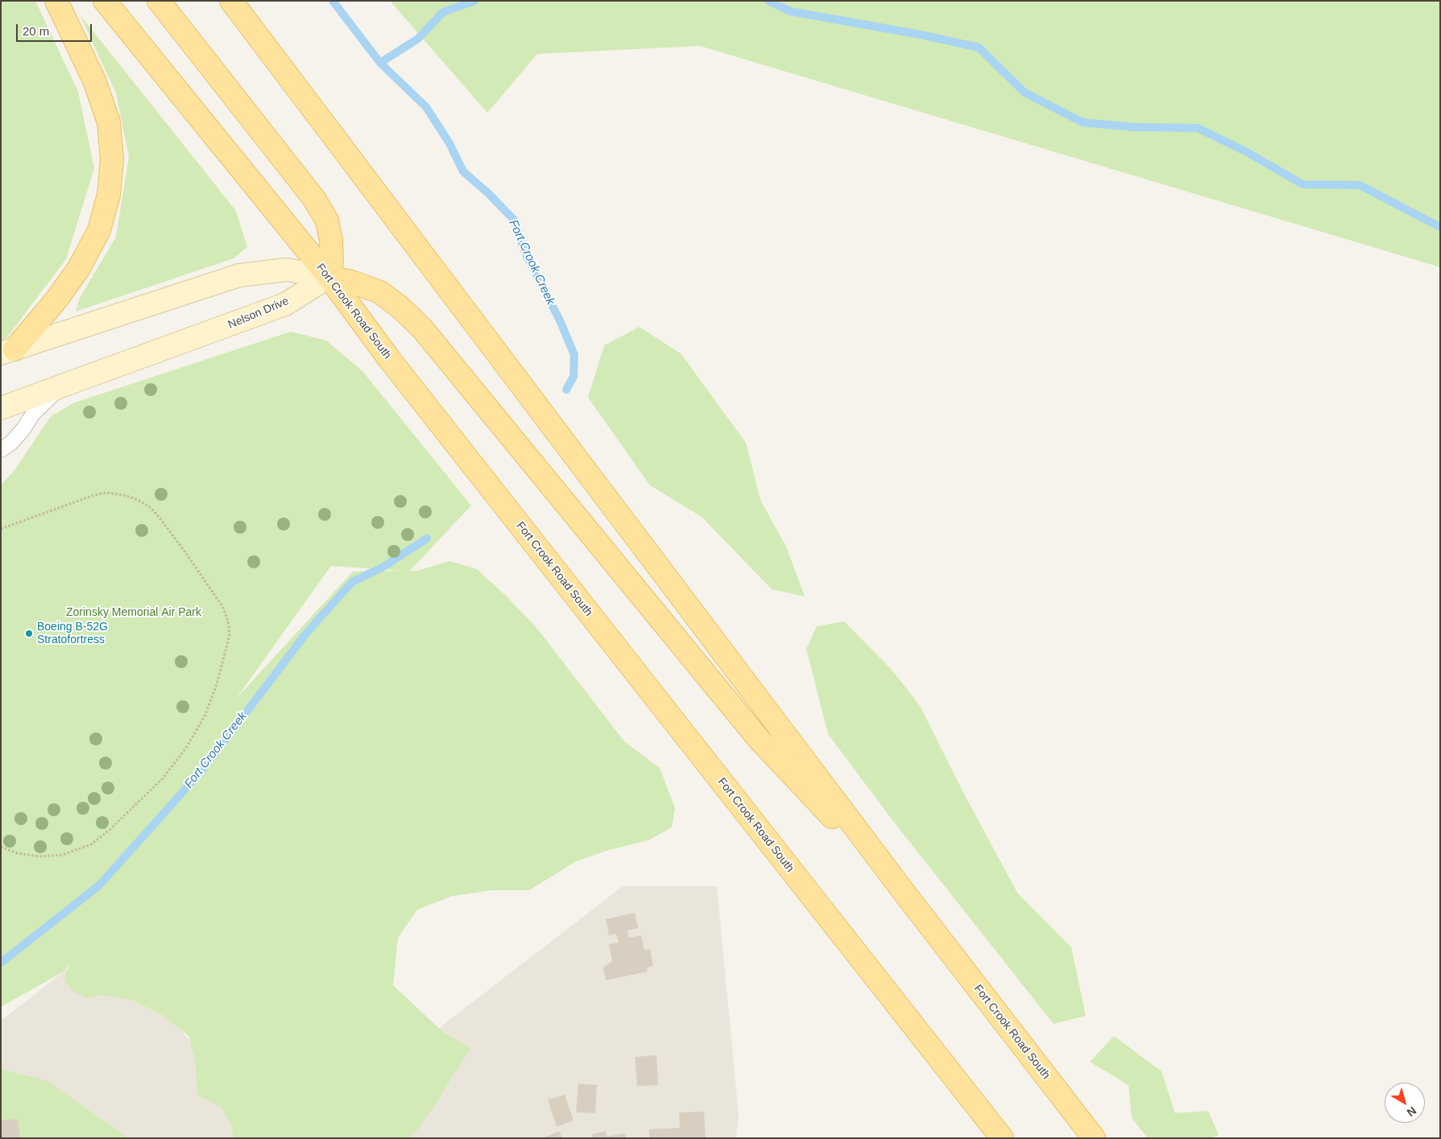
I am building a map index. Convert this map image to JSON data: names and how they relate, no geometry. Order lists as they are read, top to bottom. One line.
{"streets":{"main road":["Fort Crook Road South"],"street":["Nelson Drive"]},"crossings":[["Fort Crook Road South","Nelson Drive"]],"water":["Fort Crook Creek"],"parks":["Zorinsky Memorial Air Park"],"places":["Boeing B-52G Stratofortress"],"scale_bar":"20 m","north":"bottom right"}
